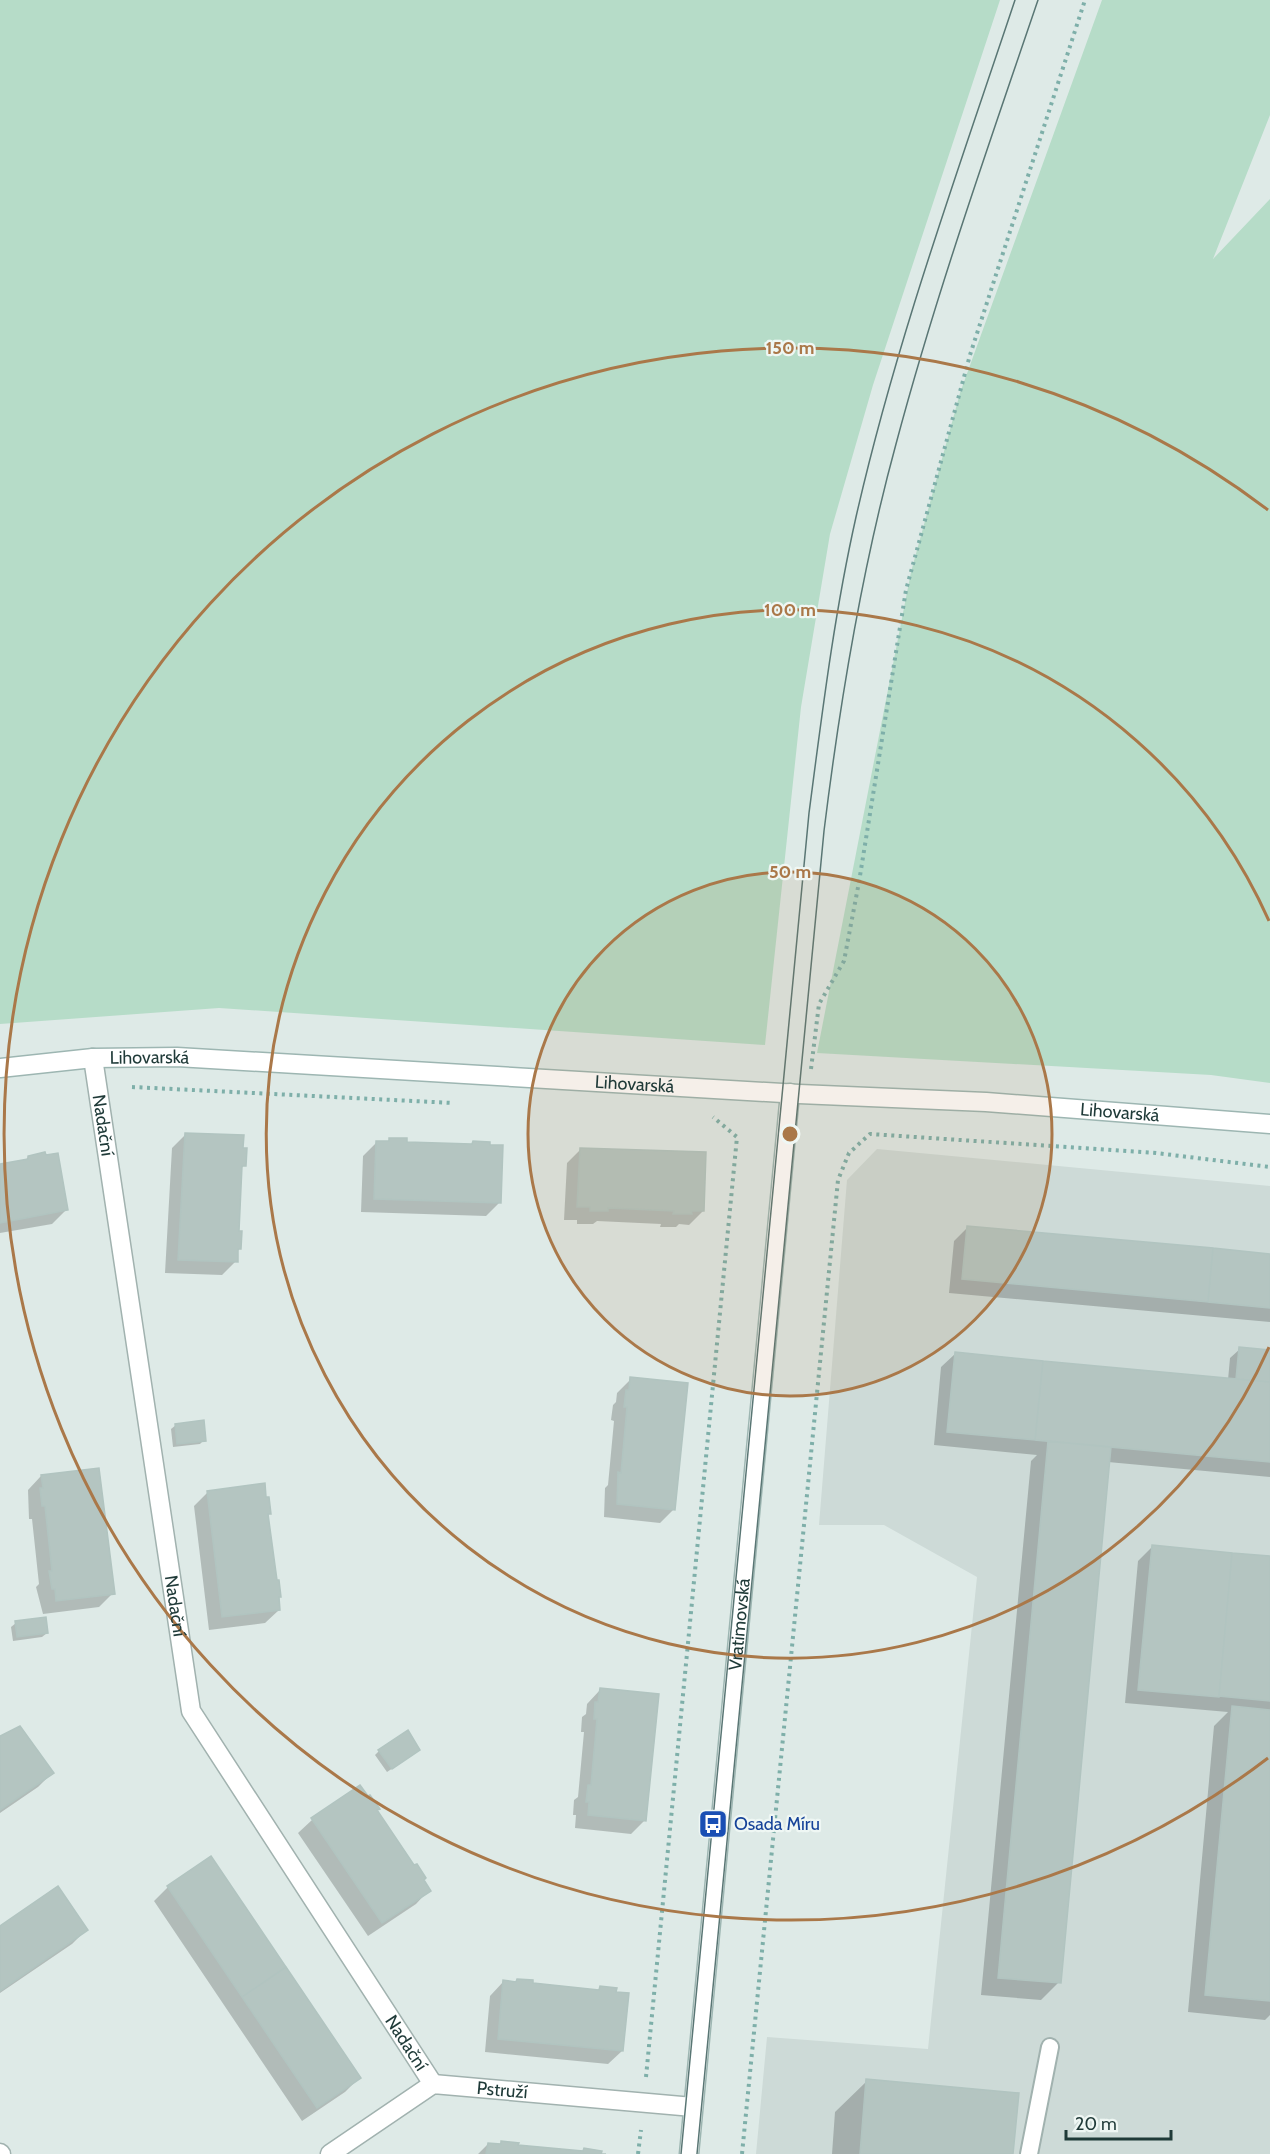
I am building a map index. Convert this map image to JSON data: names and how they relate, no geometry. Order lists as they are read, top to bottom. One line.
{"streets":{"street":["Lihovarská","Nadační","Vratimovská","Pstruží"]},"crossings":[["Lihovarská","Nadační"],["Lihovarská","Vratimovská"],["Nadační","Pstruží"],["Vratimovská","Pstruží"]],"places":{"bus stop":["Osada Míru"]},"scale_bar":"20 m","rings":["150 m","100 m","50 m"]}
